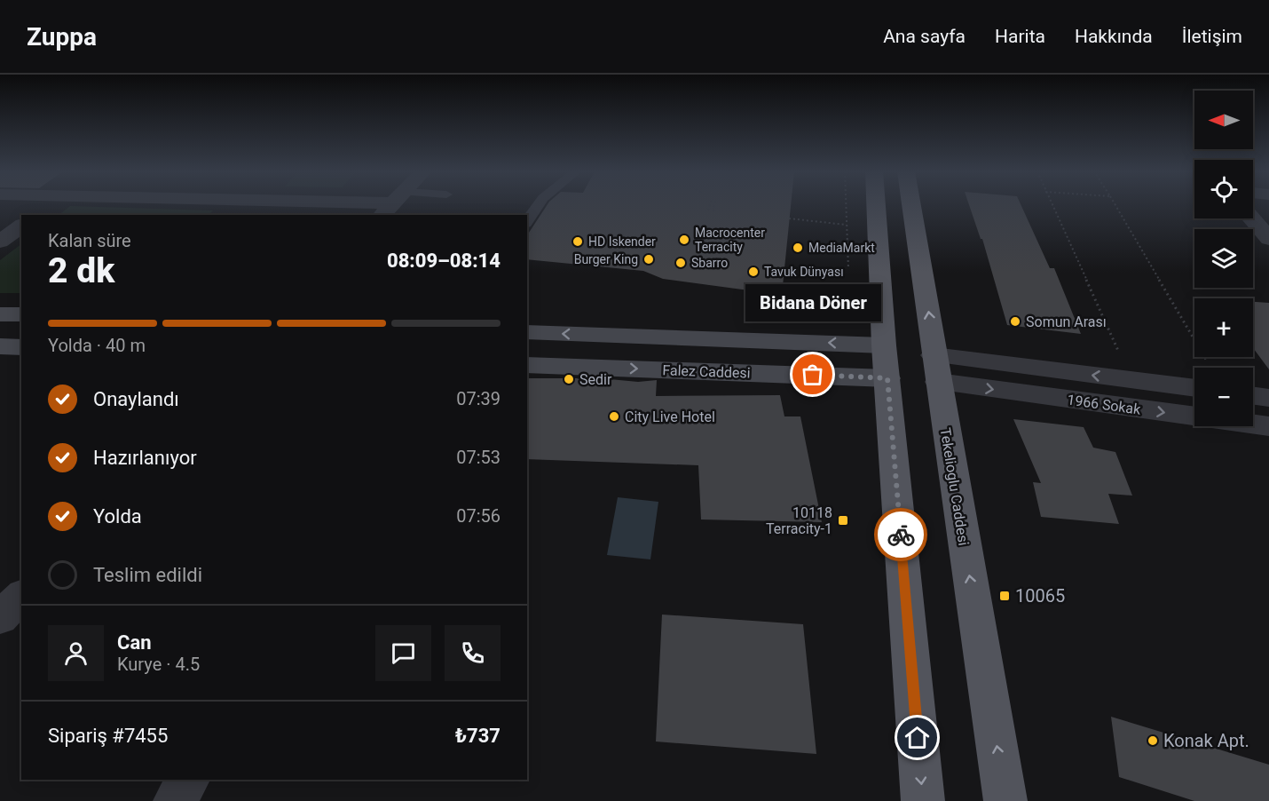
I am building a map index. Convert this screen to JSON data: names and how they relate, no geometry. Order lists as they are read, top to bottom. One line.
{"streets":{"main road":["Tekelioglu Caddesi"],"street":["Falez Caddesi","1966 Sokak"]},"crossings":[["1966 Sokak","Tekelioglu Caddesi"]],"places":{"other":["Macrocenter Terracity","HD Iskender","MediaMarkt","Burger King","Sbarro","Tavuk Dünyası","Somun Arası","Bidana Döner","Sedir","City Live Hotel","Konak Apt."],"transit":["10118 Terracity-1","10065"]},"north":"left","page":{"header":"Zuppa","nav":["Ana sayfa","Harita","Hakkında","İletişim"],"map_buttons":["+","−"],"heading":["2 dk","Kalan süre","08:09–08:14"],"panel":["Can","Kurye · 4.5","Sipariş #7455","₺737"],"bubble":"Bidana Döner","bar":"Yolda · 40 m","list":[["Onaylandı","07:39"],["Hazırlanıyor","07:53"],["Yolda","07:56"],"Teslim edildi"]}}
